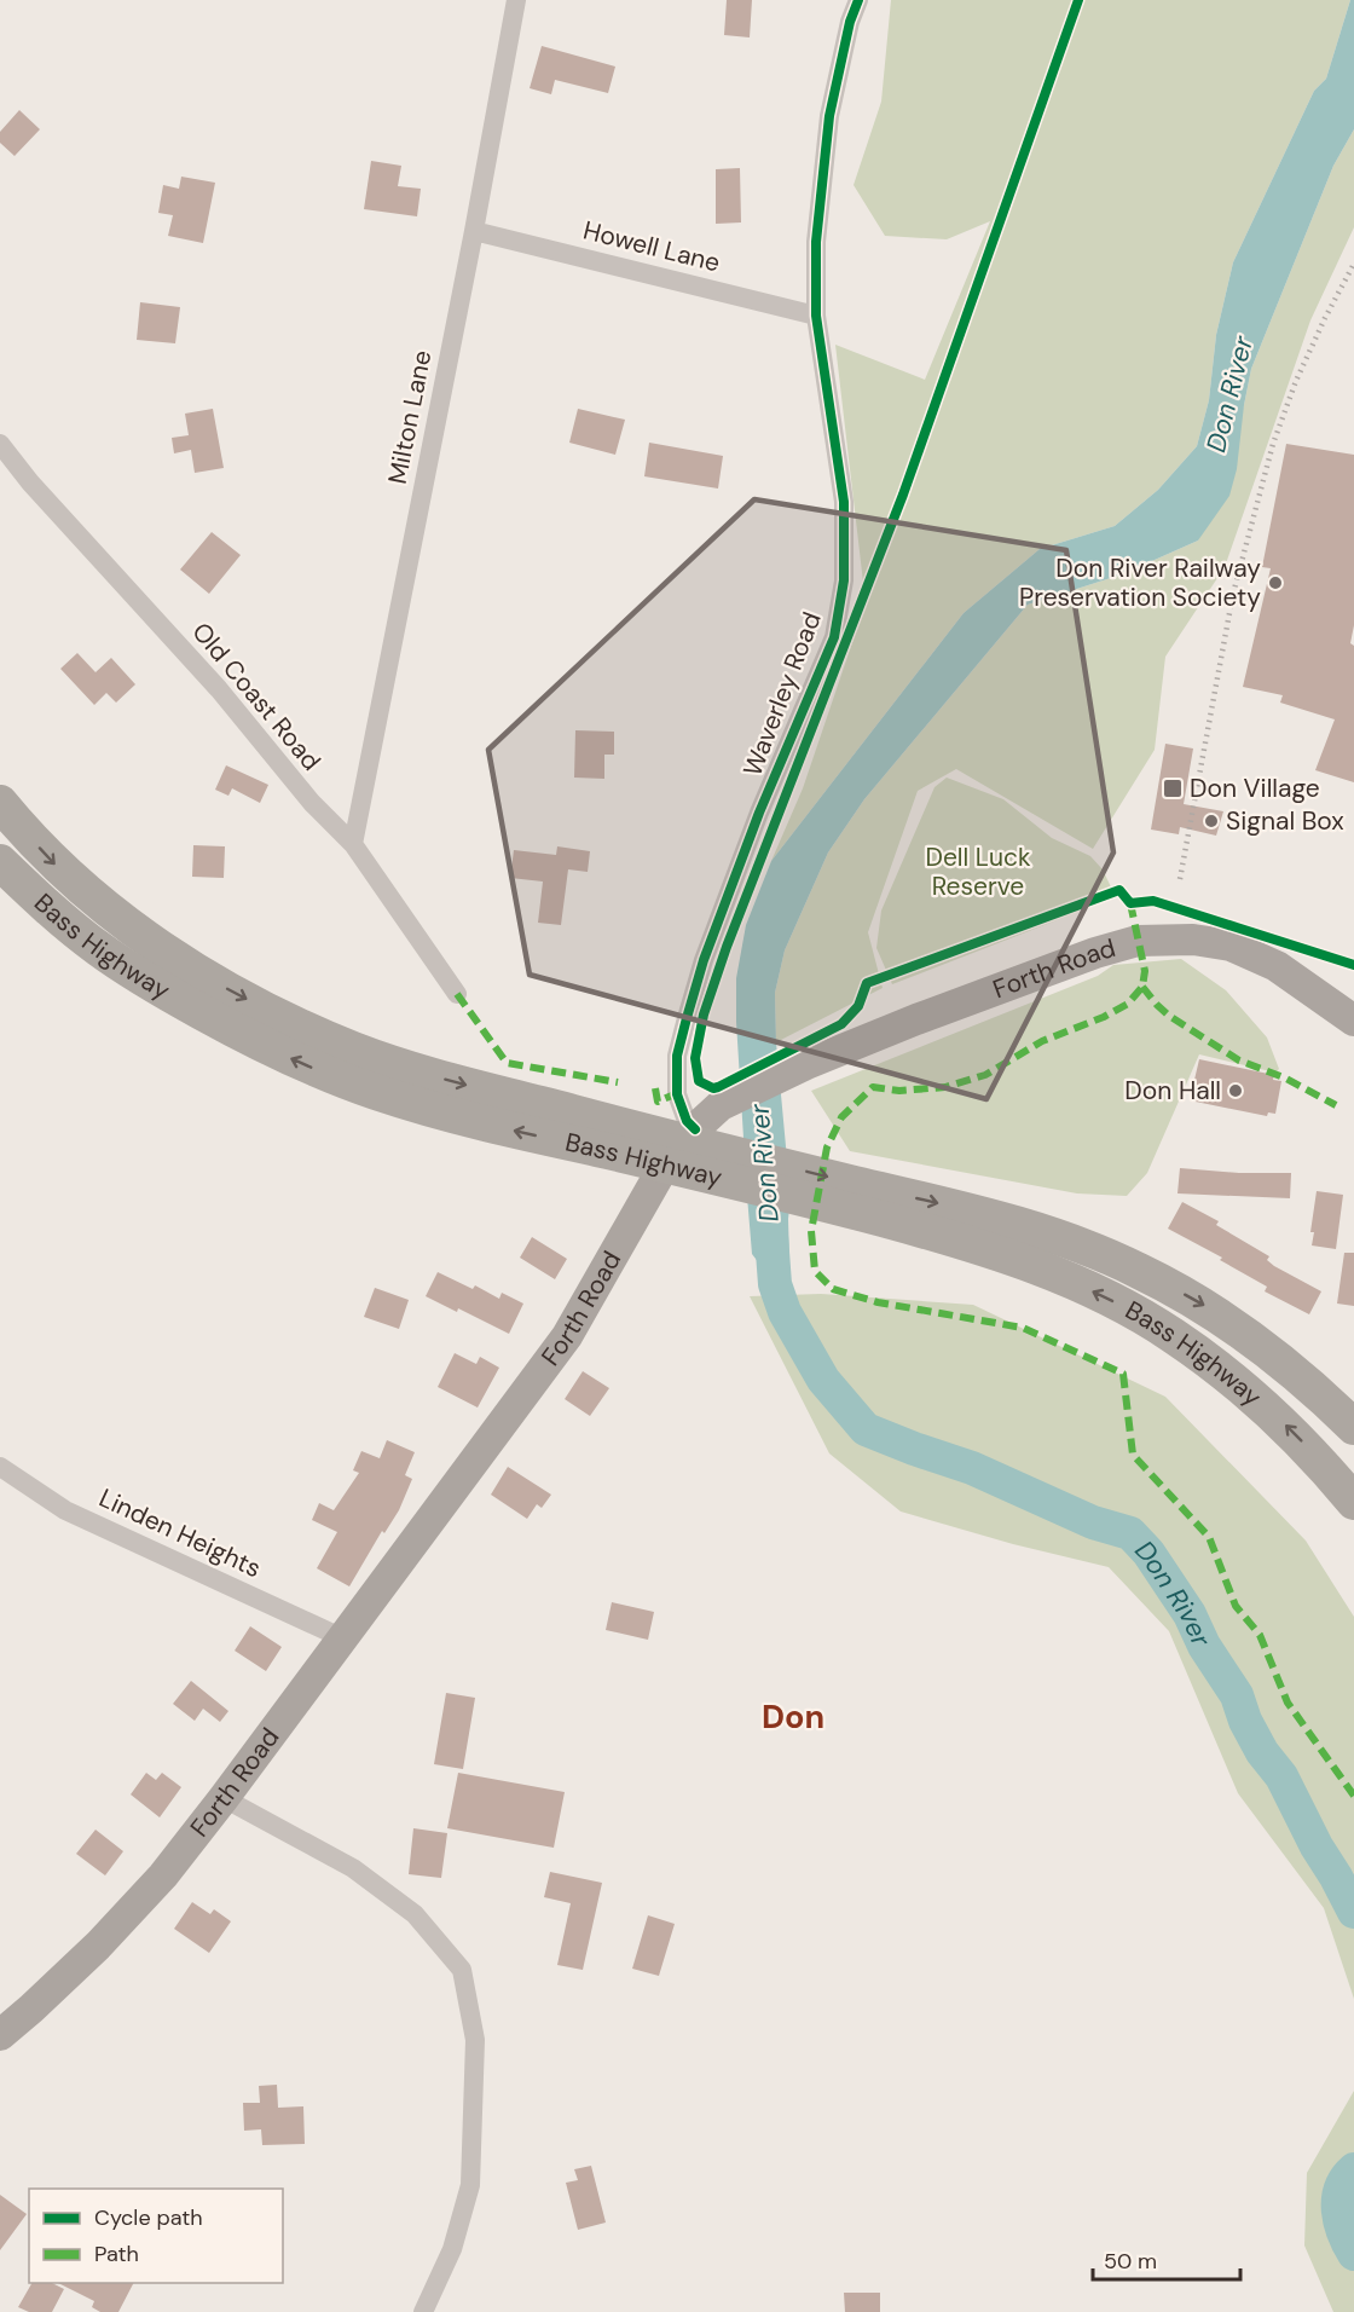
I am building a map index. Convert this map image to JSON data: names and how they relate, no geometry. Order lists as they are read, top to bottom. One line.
{"streets":{"highway":["Bass Highway"],"main road":["Forth Road"],"street":["Howell Lane","Milton Lane","Waverley Road","Old Coast Road","Linden Heights"]},"crossings":[["Howell Lane","Milton Lane"],["Howell Lane","Waverley Road"],["Milton Lane","Old Coast Road"],["Waverley Road","Forth Road"],["Forth Road","Linden Heights"]],"districts":["Don"],"water":["Don River"],"parks":["Dell Luck Reserve"],"places":{"other":["Don River Railway Preservation Society","Signal Box","Don Hall"],"transit":["Don Village"]},"legend":["Cycle path","Path"],"scale_bar":"50 m"}
